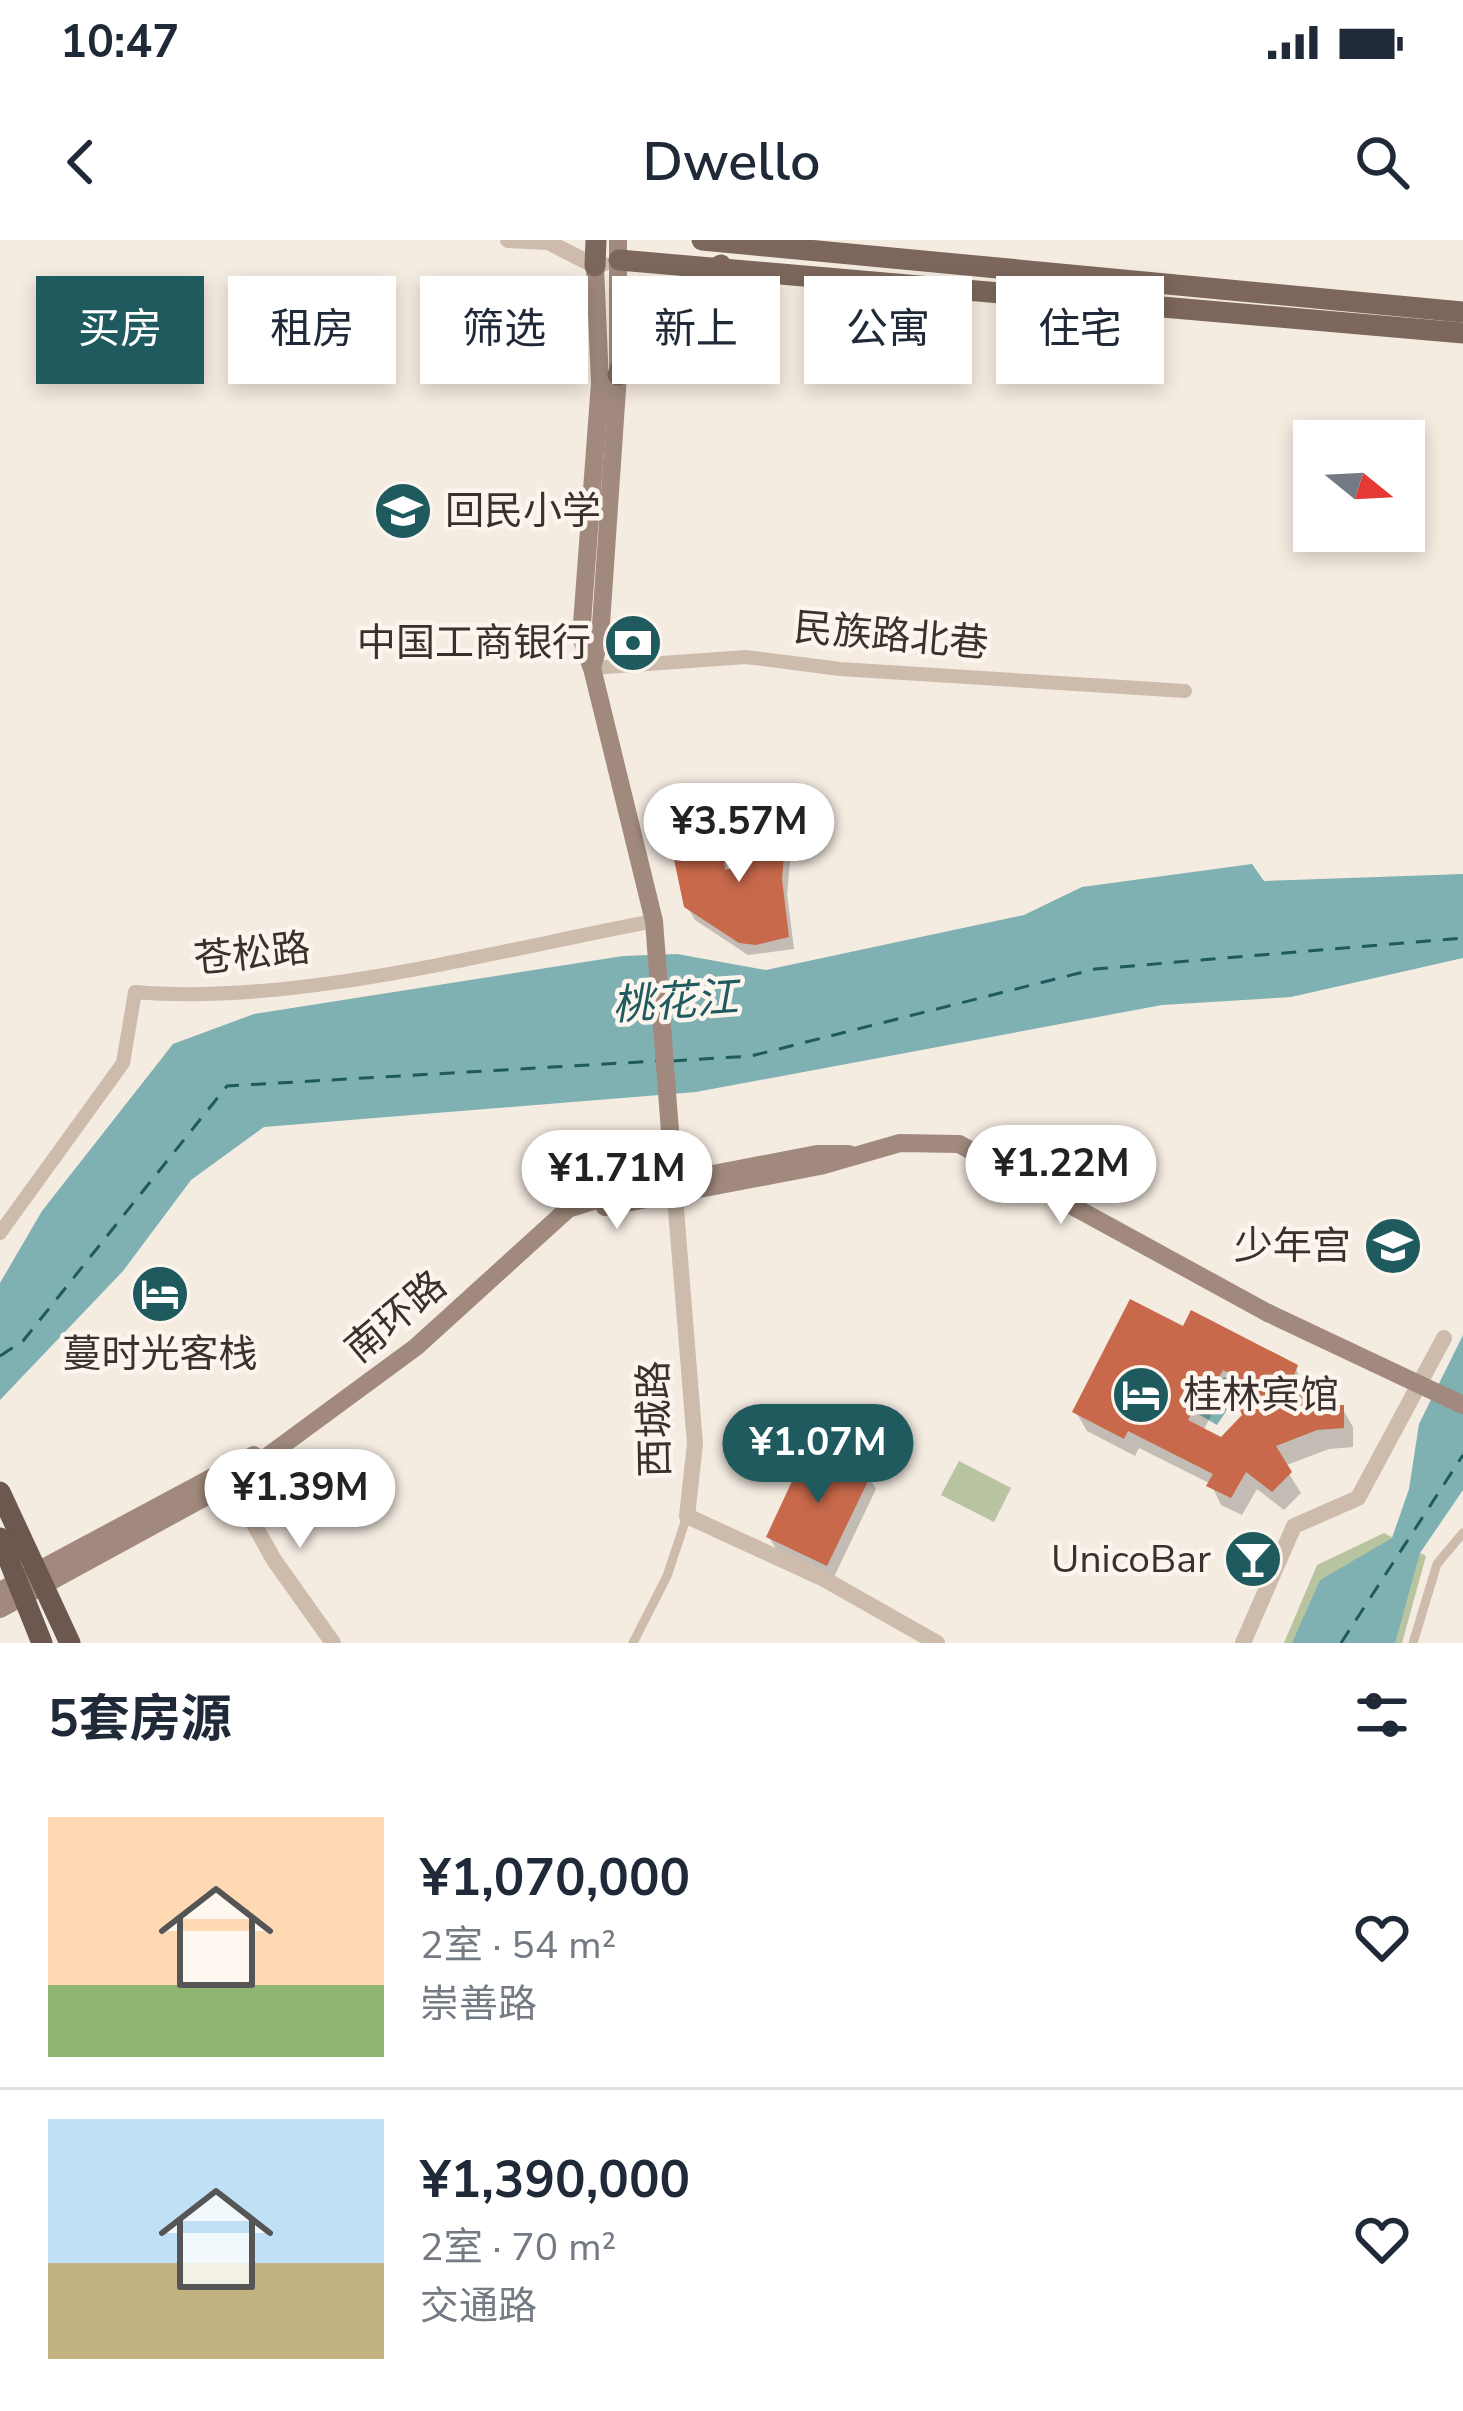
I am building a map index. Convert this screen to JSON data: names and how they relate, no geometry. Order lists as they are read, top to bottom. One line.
{"streets":{"main road":["南环路","西城路"],"street":["民族路北巷","苍松路"]},"crossings":[["民族路北巷","西城路"],["苍松路","西城路"],["南环路","西城路"]],"water":["桃花江"],"places":{"school or university":["回民小学","少年宫"],"bank":["中国工商银行"],"hotel":["蔓时光客栈","桂林宾馆"],"bar":["UnicoBar"]},"north":"right","page":{"status":"10:47","header":"Dwello","chip":["买房","租房","筛选","新上","公寓","住宅"],"price":["¥3.57M","¥1.22M","¥1.71M","¥1.07M","¥1.39M"],"heading":"5套房源","list":[{"name":"¥1,070,000","note":"2室 · 54 m² · 崇善路"},{"name":"¥1,390,000","note":"2室 · 70 m² · 交通路"}]}}
